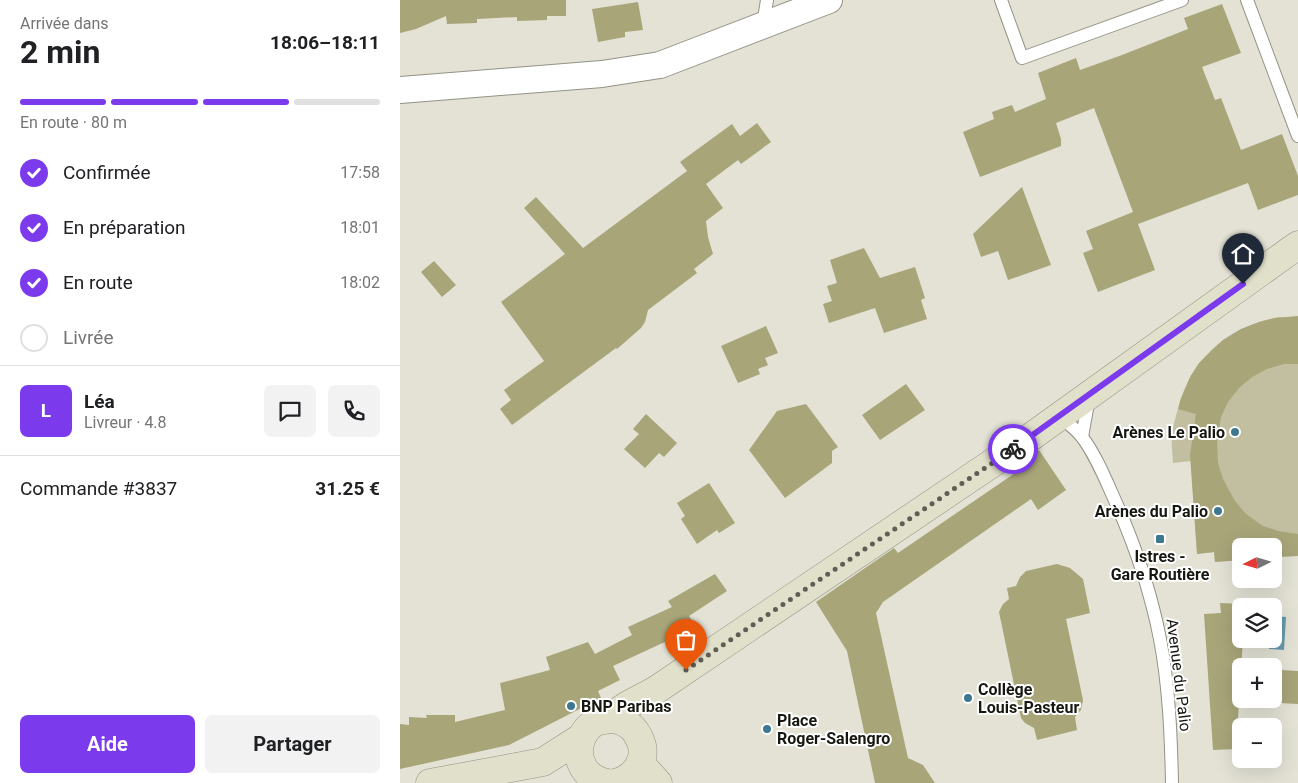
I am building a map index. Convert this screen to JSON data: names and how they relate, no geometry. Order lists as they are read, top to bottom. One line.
{"streets":{"lane":["Avenue du Palio"]},"places":{"other":["Arènes Le Palio","Arènes du Palio","Collège Louis-Pasteur","BNP Paribas","Place Roger-Salengro"],"transit":["Istres - Gare Routière"]},"north":"left","page":{"heading":["2 min","Arrivée dans","18:06–18:11"],"panel":["Léa","Livreur · 4.8","Commande #3837","31.25 €"],"bar":"En route · 80 m","list":[["Confirmée","17:58"],["En préparation","18:01"],["En route","18:02"],"Livrée"],"round":"L","map_buttons":["+","−"],"buttons":["Aide","Partager"]}}
